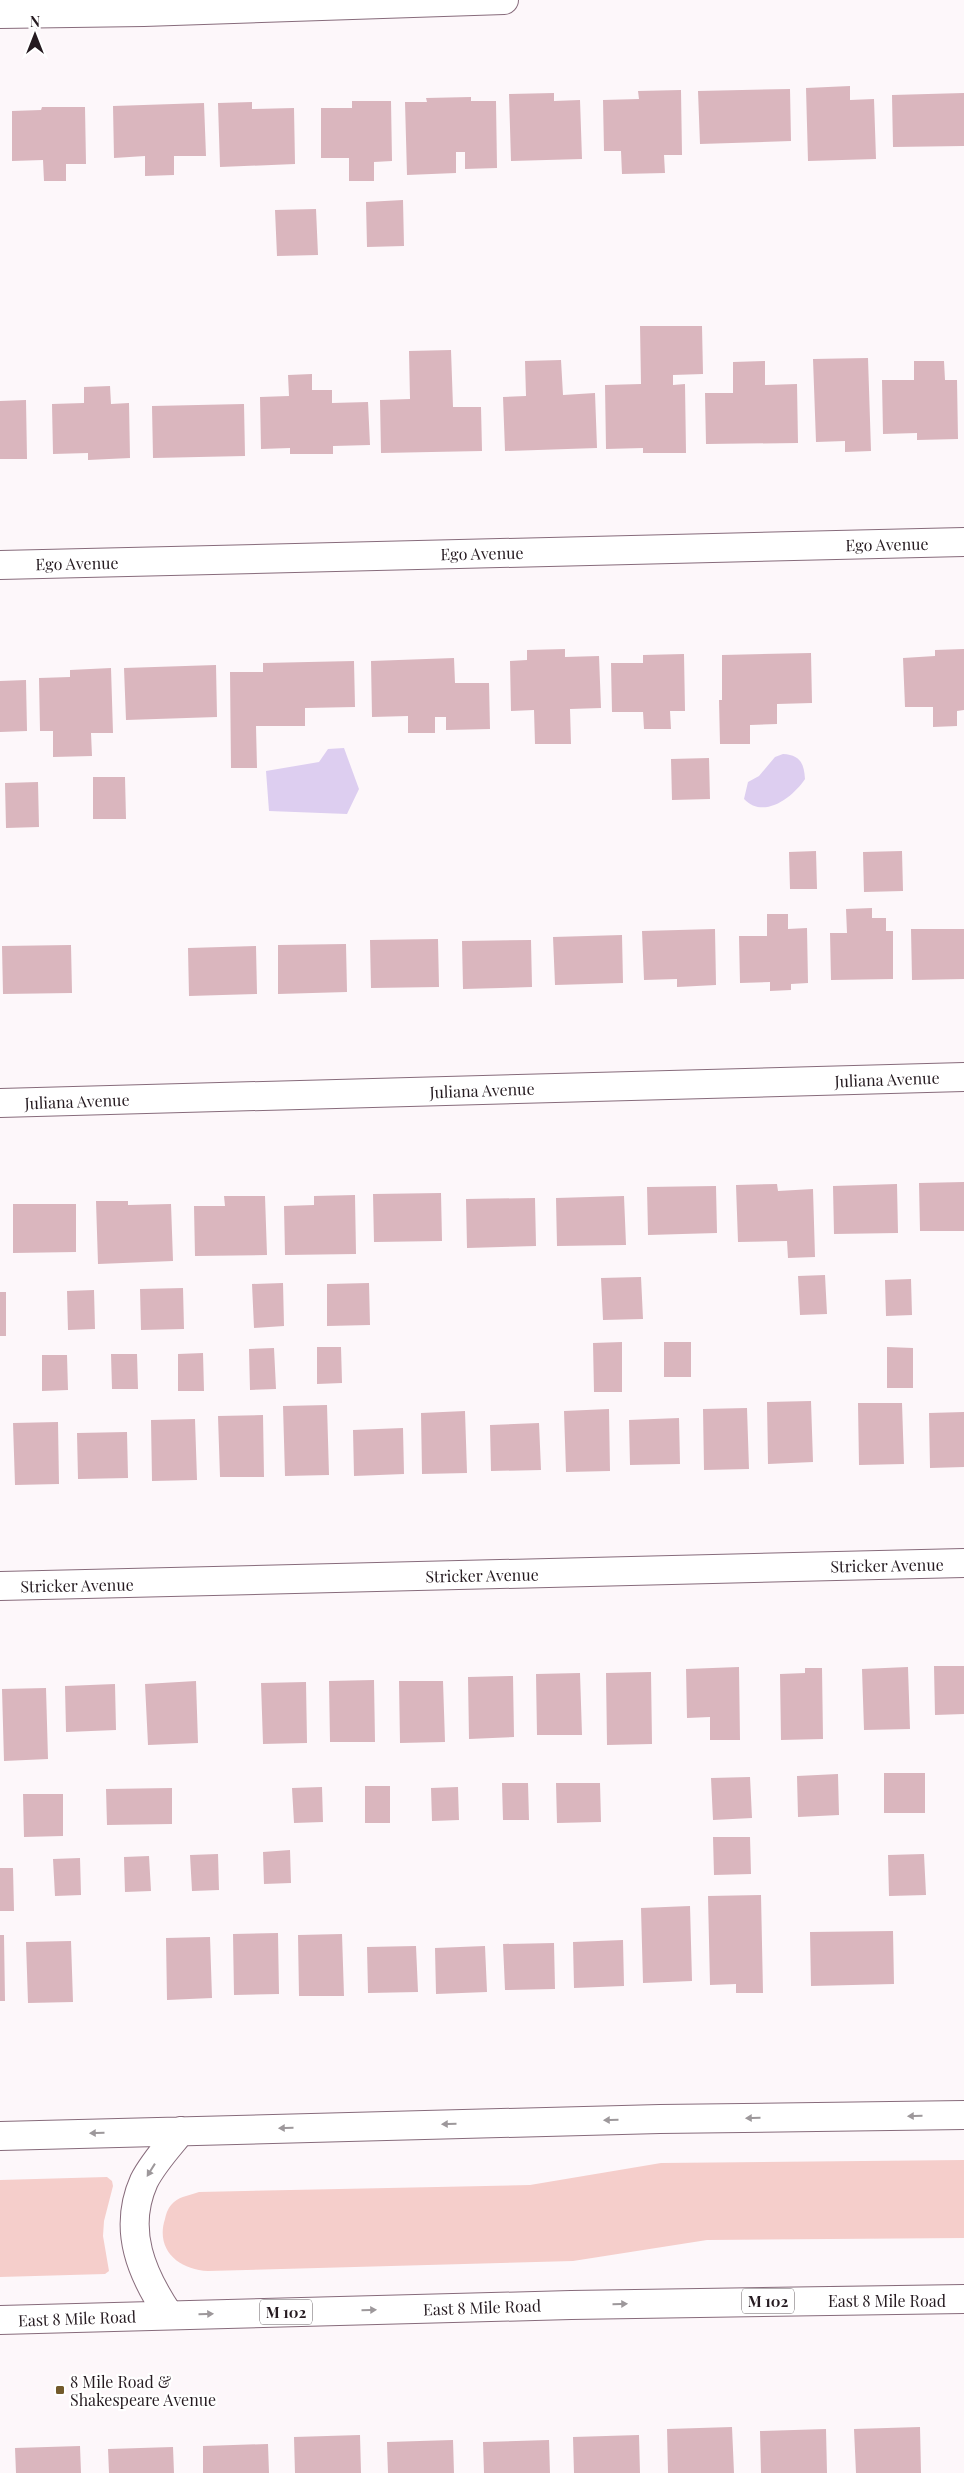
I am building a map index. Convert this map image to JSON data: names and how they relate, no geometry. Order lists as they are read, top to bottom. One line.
{"streets":{"main road":["Ego Avenue","Juliana Avenue","Stricker Avenue","East 8 Mile Road","M 102"]},"places":{"transit":["8 Mile Road & Shakespeare Avenue"]},"north":"top"}
